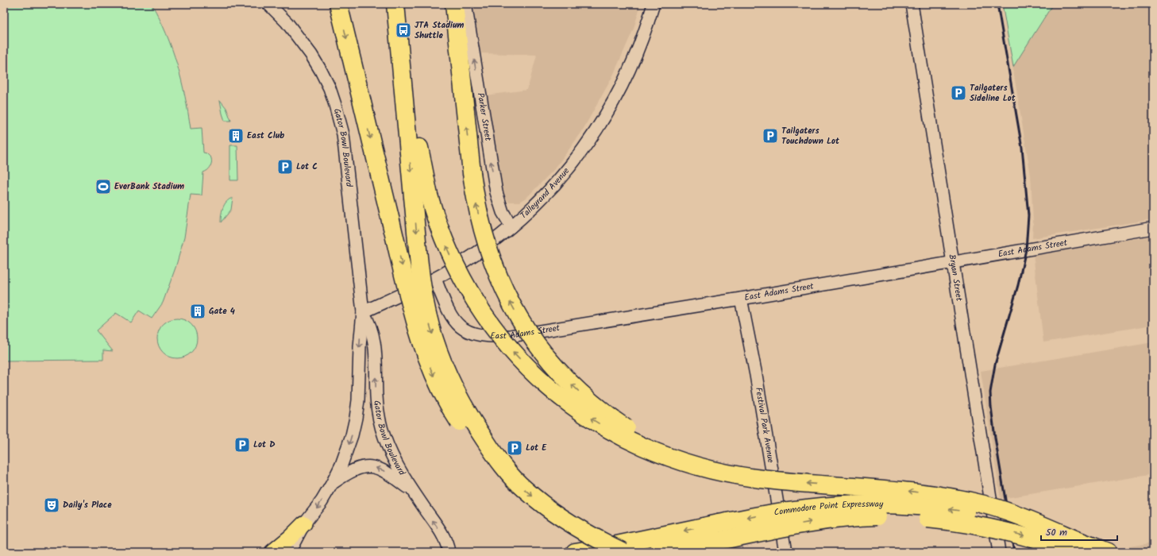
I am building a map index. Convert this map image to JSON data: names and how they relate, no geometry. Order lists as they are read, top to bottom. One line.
{"streets":{"highway":["Commodore Point Expressway"],"street":["Parker Street","Gator Bowl Boulevard","Talleyrand Avenue","East Adams Street","Bryan Street","Festival Park Avenue"]},"crossings":[["Parker Street","Talleyrand Avenue"],["Gator Bowl Boulevard","Talleyrand Avenue"],["Talleyrand Avenue","East Adams Street"],["East Adams Street","Bryan Street"],["East Adams Street","Festival Park Avenue"]],"one_way":["Parker Street"],"places":{"bus stop":["JTA Stadium Shuttle"],"parking":["Tailgaters Sideline Lot","Tailgaters Touchdown Lot","Lot C","Lot D","Lot E"],"building":["East Club","Gate 4"],"sports":["EverBank Stadium"],"theatre":["Daily's Place"]},"scale_bar":"50 m"}
